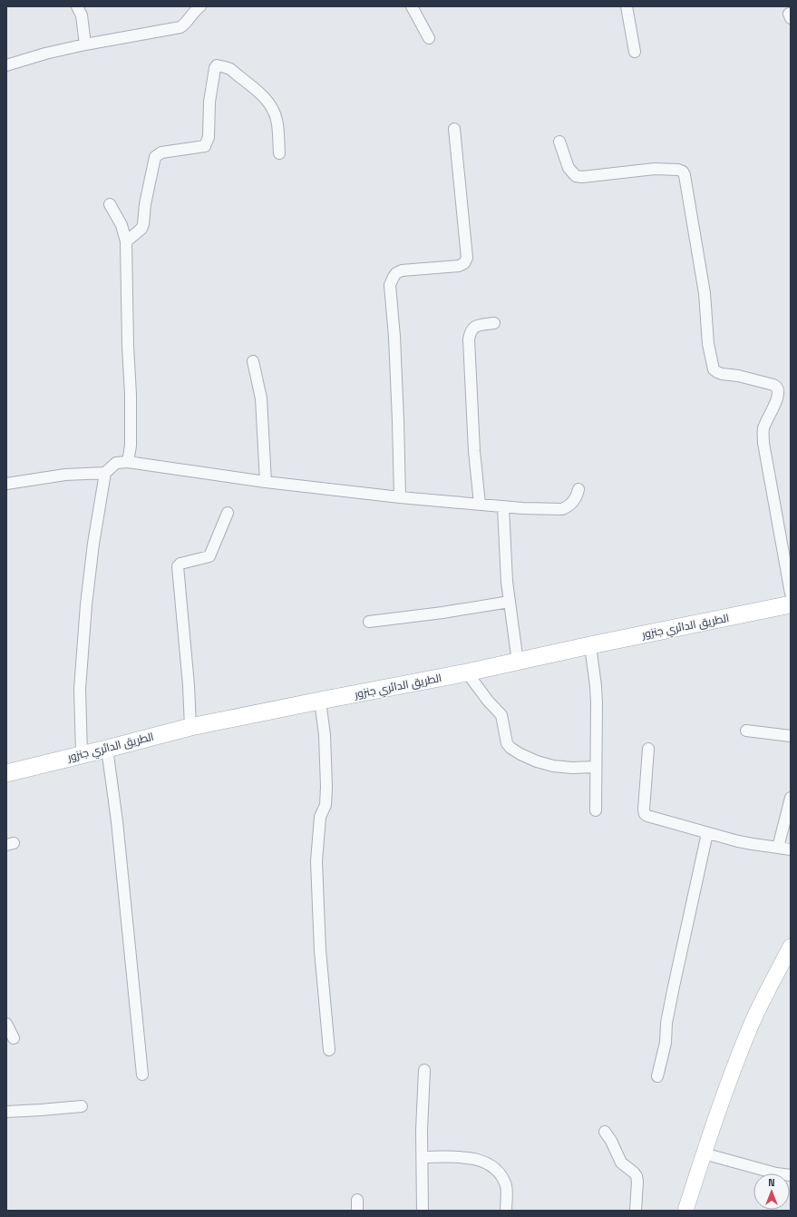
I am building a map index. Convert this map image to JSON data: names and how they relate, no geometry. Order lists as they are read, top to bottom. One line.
{"streets":{"main road":["الطريق الدائري جنزور"]},"north":"top"}
